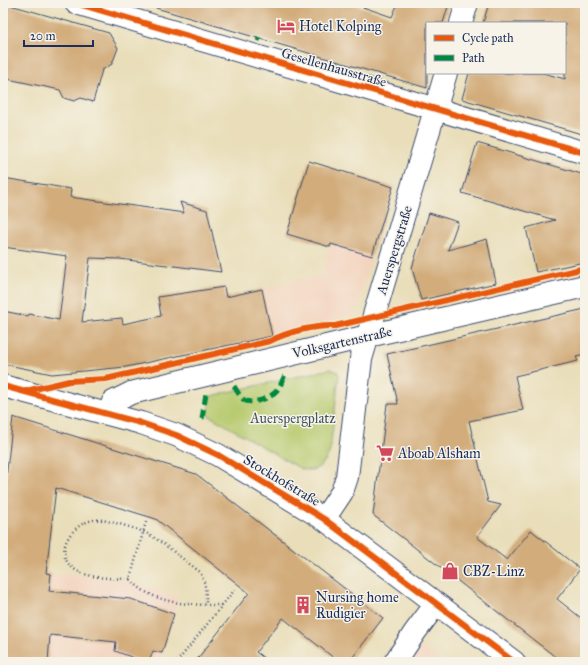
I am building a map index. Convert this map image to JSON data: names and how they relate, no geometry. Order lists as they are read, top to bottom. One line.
{"streets":{"street":["Gesellenhausstraße","Auerspergstraße","Volksgartenstraße","Stockhofstraße"]},"crossings":[["Gesellenhausstraße","Auerspergstraße"],["Auerspergstraße","Volksgartenstraße"],["Auerspergstraße","Stockhofstraße"],["Volksgartenstraße","Stockhofstraße"]],"parks":["Auerspergplatz"],"places":{"hotel":["Hotel Kolping"],"supermarket":["Aboab Alsham"],"shop":["CBZ-Linz"],"building":["Nursing home Rudigier"]},"legend":["Cycle path","Path"],"scale_bar":"20 m"}
